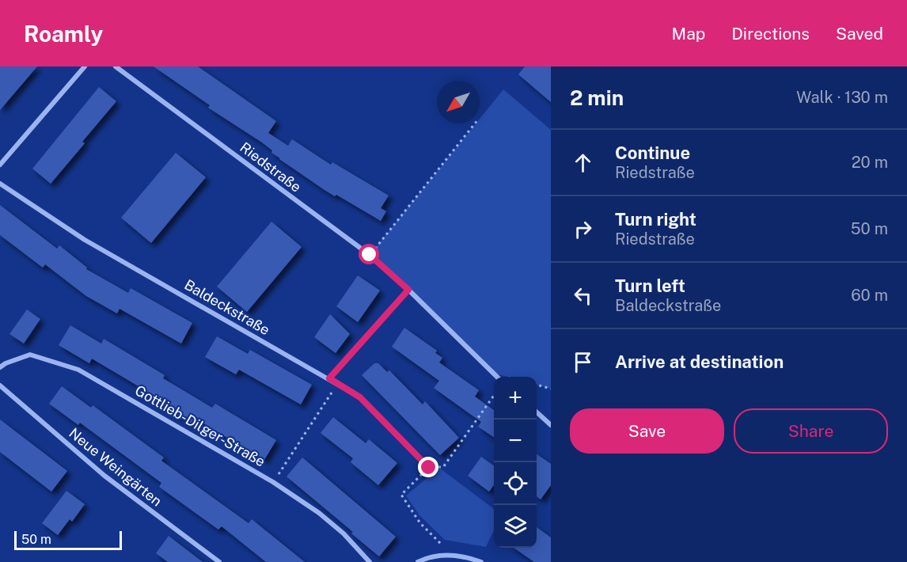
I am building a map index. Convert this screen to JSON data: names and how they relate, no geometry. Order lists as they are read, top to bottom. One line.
{"streets":{"street":["Riedstraße","Baldeckstraße","Gottlieb-Dilger-Straße","Neue Weingärten"]},"scale_bar":"50 m","north":"bottom left","page":{"header":"Roamly","nav":["Map","Directions","Saved"],"heading":["2 min","Walk · 130 m"],"list":[["Continue","Riedstraße","20 m"],["Turn right","Riedstraße","50 m"],["Turn left","Baldeckstraße","60 m"],"Arrive at destination"],"map_buttons":["+","−"],"buttons":["Save","Share"],"scale":"50 m"}}
